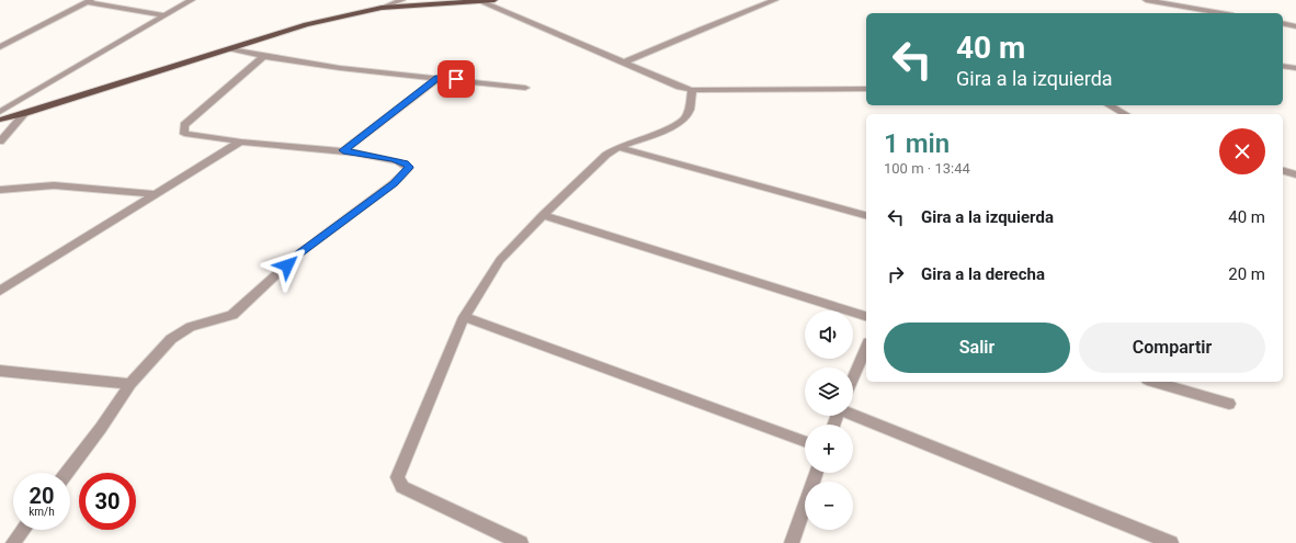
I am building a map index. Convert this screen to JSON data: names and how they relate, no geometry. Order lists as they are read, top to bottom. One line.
{"page":{"turn":["40 m","Gira a la izquierda"],"heading":["1 min","100 m · 13:44"],"list":[{"name":"Gira a la izquierda","value":"40 m"},{"name":"Gira a la derecha","value":"20 m"}],"map_buttons":["+","−"],"buttons":["Salir","Compartir"],"speed":"20 km/h","limit":"30"}}
